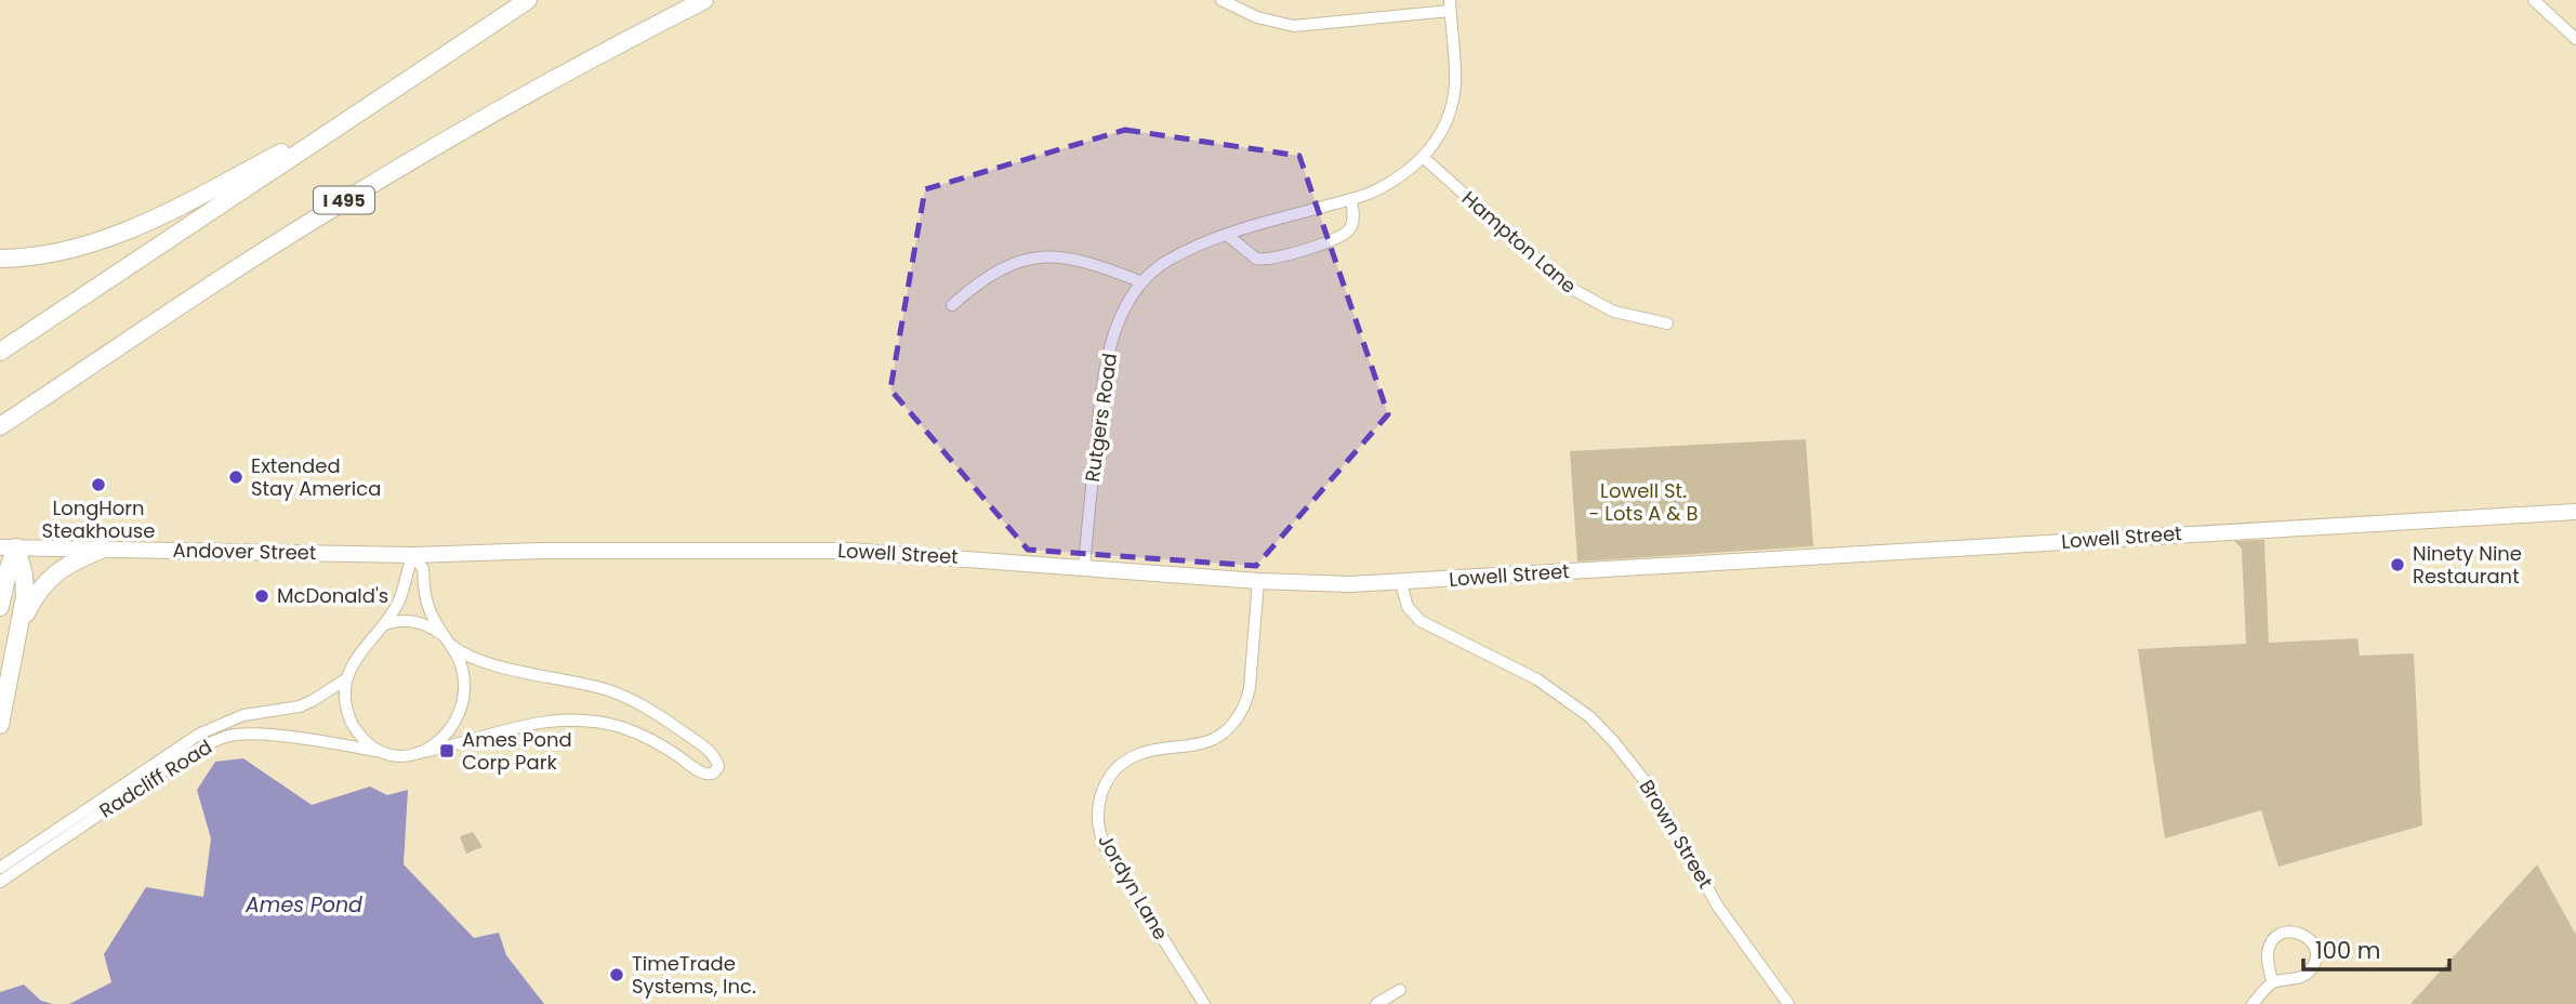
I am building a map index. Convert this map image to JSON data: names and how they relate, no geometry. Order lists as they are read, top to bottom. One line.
{"streets":{"highway":["I 495"],"main road":["Lowell Street","Andover Street"],"street":["Hampton Lane","Rutgers Road","Radcliff Road","Brown Street","Jordyn Lane"]},"crossings":[["Hampton Lane","Rutgers Road"],["Rutgers Road","Lowell Street"],["Lowell Street","Andover Street"],["Lowell Street","Brown Street"],["Lowell Street","Jordyn Lane"]],"water":["Ames Pond"],"parks":["Lowell St. - Lots A & B"],"places":{"other":["Extended Stay America","LongHorn Steakhouse","Ninety Nine Restaurant","McDonald's","TimeTrade Systems, Inc."],"transit":["Ames Pond Corp Park"]},"scale_bar":"100 m"}
